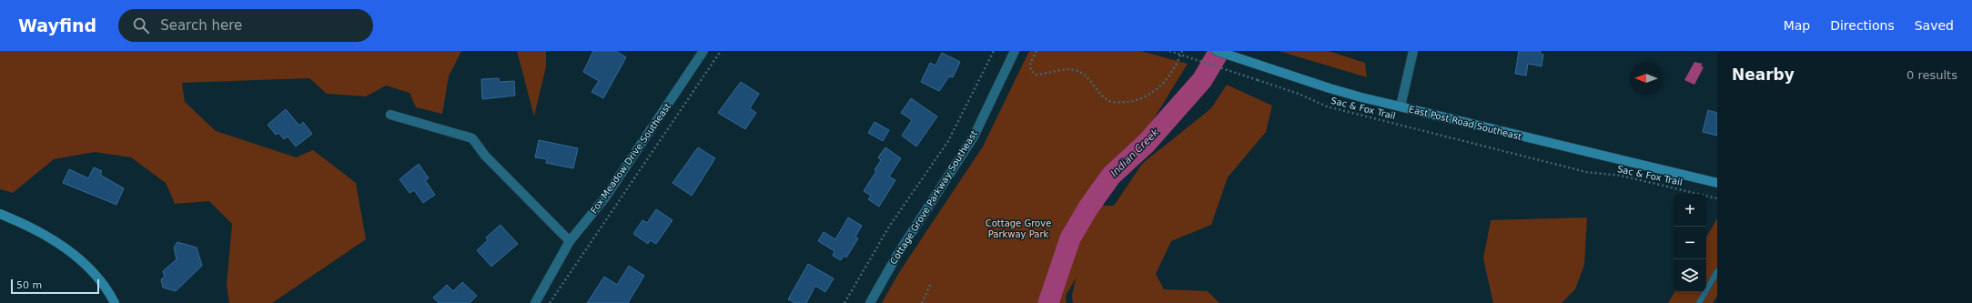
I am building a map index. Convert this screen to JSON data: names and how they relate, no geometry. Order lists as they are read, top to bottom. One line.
{"streets":{"main road":["East Post Road Southeast"],"street":["Fox Meadow Drive Southeast","Cottage Grove Parkway Southeast"],"path":["Sac & Fox Trail"]},"water":["Indian Creek"],"parks":["Cottage Grove Parkway Park"],"scale_bar":"50 m","north":"left","page":{"header":"Wayfind","search":"Search here","nav":["Map","Directions","Saved"],"heading":["Nearby","0 results"],"map_buttons":["+","−"],"scale":"50 m"}}
